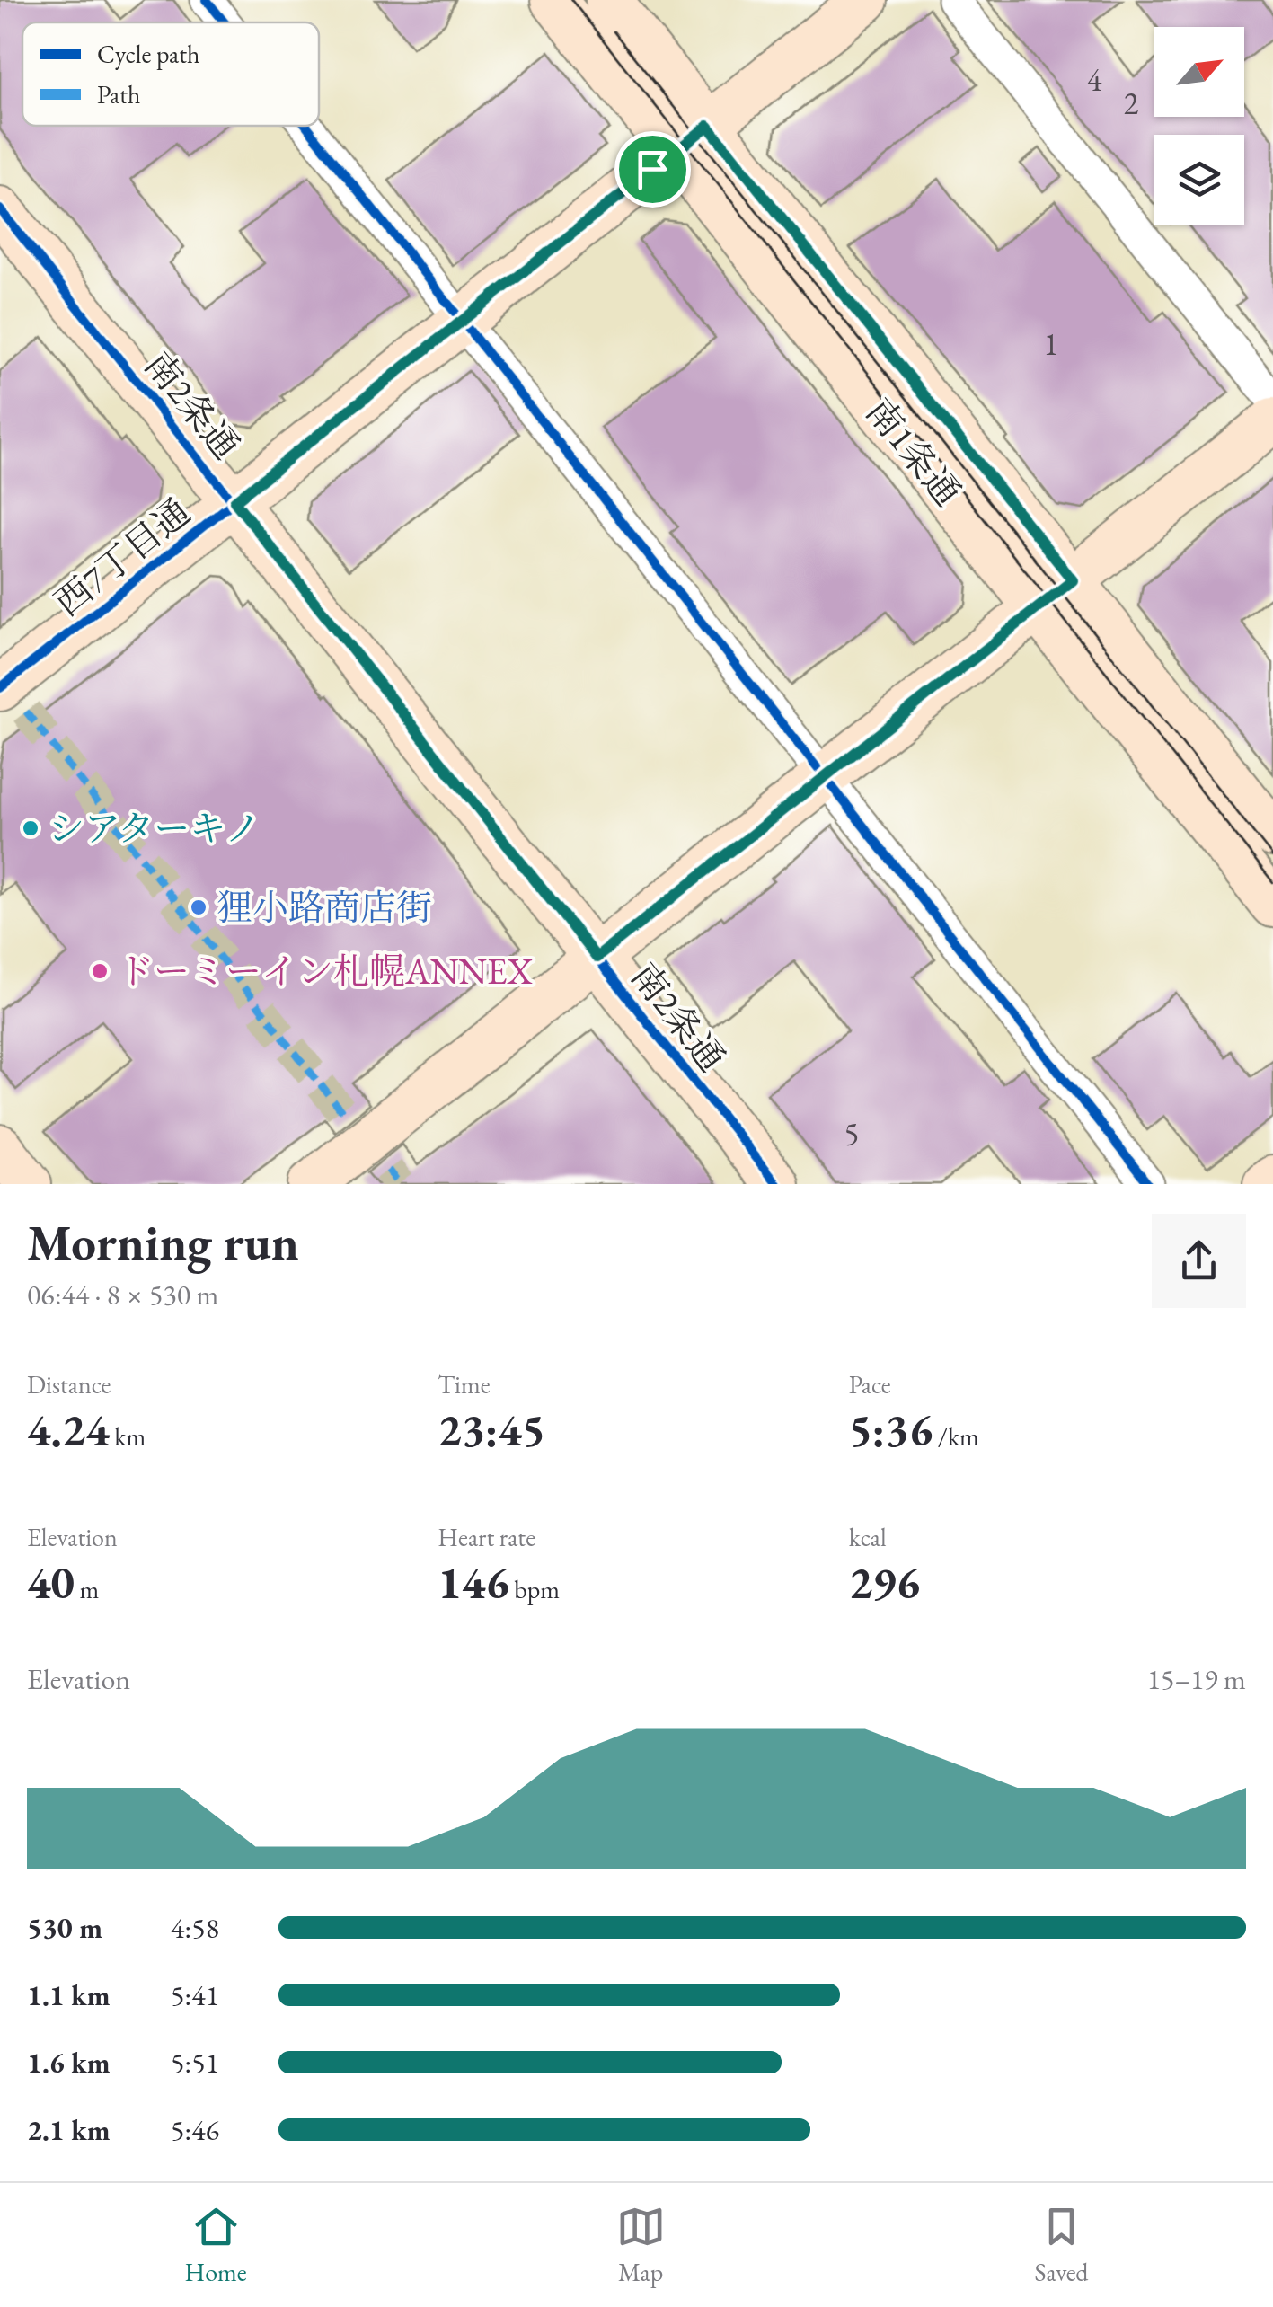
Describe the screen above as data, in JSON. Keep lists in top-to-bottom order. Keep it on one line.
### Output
{"streets":{"street":["南2条通","南1条通","西7丁目通"]},"crossings":[["南2条通","西7丁目通"],["南1条通","西7丁目通"]],"places":["シアターキノ","狸小路商店街","ドーミーイン札幌ANNEX"],"house_numbers":["4","2","1","5"],"legend":["Cycle path","Path"],"north":"top right","page":{"heading":["Morning run","06:44 · 8 × 530 m"],"stats":[["Distance","4.24 km"],["Time","23:45"],["Pace","5:36 /km"],["Elevation","40 m"],["Heart rate","146 bpm"],["kcal","296"]],"chart":["Elevation","15–19 m"],"list":[{"name":"530 m","note":"4:58"},{"name":"1.1 km","note":"5:41"},{"name":"1.6 km","note":"5:51"},{"name":"2.1 km","note":"5:46"}],"tabs":["Home","Map","Saved"]}}
